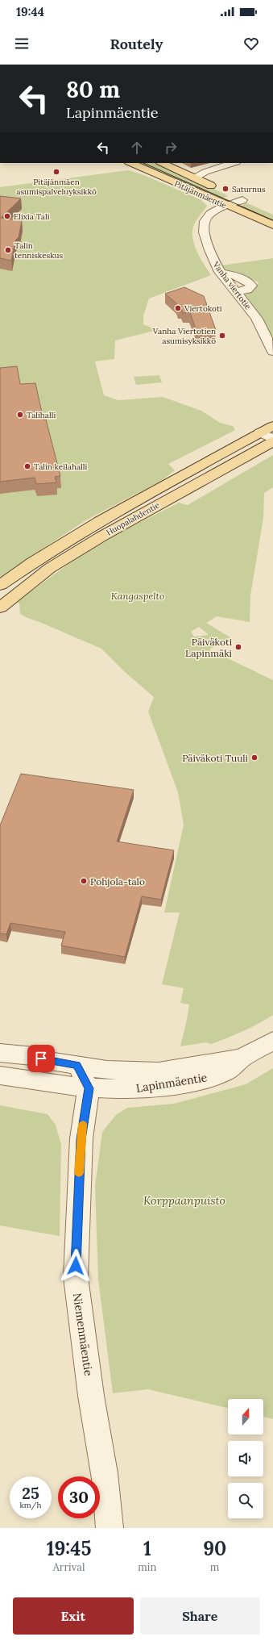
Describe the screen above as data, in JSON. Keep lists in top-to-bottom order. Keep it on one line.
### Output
{"streets":{"main road":["Pitäjänmäentie","Huopalahdentie"],"street":["Vanha viertotie","Lapinmäentie","Niemenmäentie"]},"crossings":[["Pitäjänmäentie","Vanha viertotie"],["Lapinmäentie","Niemenmäentie"]],"parks":["Kangaspelto","Korppaanpuisto"],"places":["Pitäjänmäen asumispalveluyksikkö","Saturnus","Elixia Tali","Talin tenniskeskus","Viertokoti","Vanha Viertotien asumisyksikkö","Talihalli","Talin keilahalli","Päiväkoti Lapinmäki","Päiväkoti Tuuli","Pohjola-talo"],"north":"top","page":{"status":"19:44","header":"Routely","turn":["80 m","Lapinmäentie"],"speed":"25 km/h","limit":"30","eta":["19:45","Arrival","1","min","90","m"],"buttons":["Exit","Share"]}}
